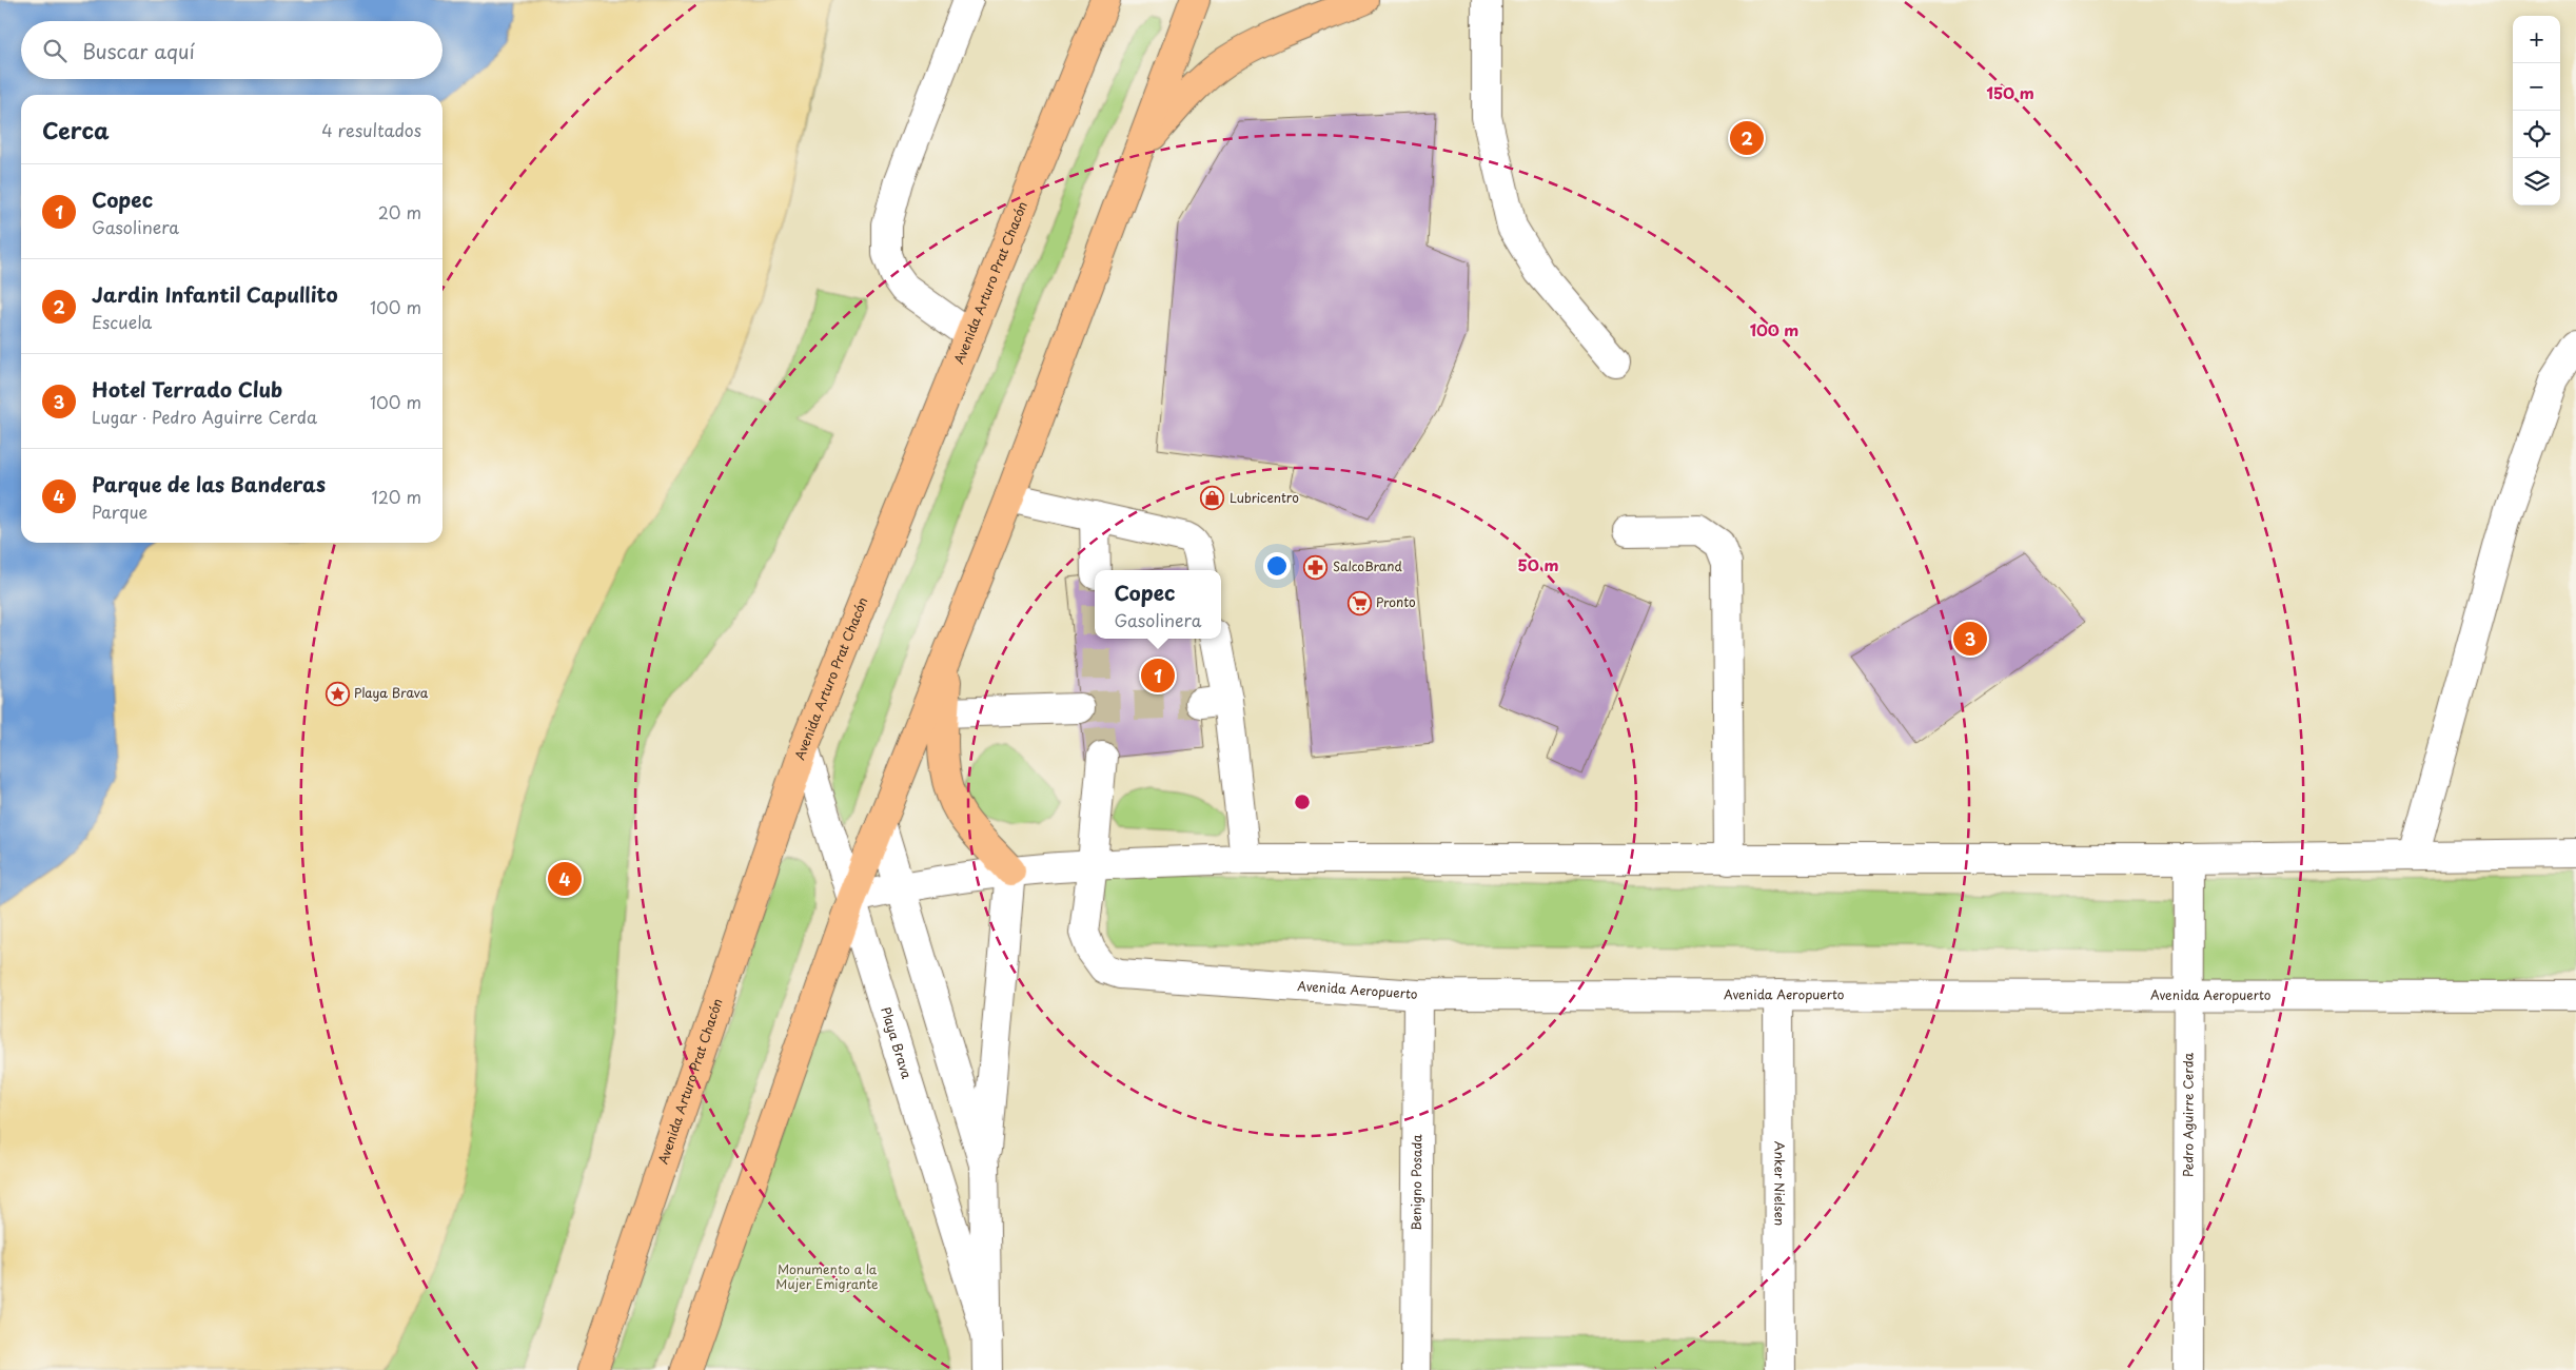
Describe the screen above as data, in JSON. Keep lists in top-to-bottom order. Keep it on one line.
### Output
{"streets":{"main road":["Avenida Arturo Prat Chacón"],"street":["Avenida Aeropuerto","Playa Brava","Pedro Aguirre Cerda","Benigno Posada","Anker Nielsen"]},"crossings":[["Avenida Arturo Prat Chacón","Playa Brava"],["Avenida Aeropuerto","Pedro Aguirre Cerda"],["Avenida Aeropuerto","Benigno Posada"],["Avenida Aeropuerto","Anker Nielsen"]],"parks":["Monumento a la Mujer Emigrante"],"places":{"shop":["Lubricentro"],"pharmacy":["SalcoBrand"],"supermarket":["Pronto"],"place":["Playa Brava"]},"page":{"map_buttons":["+","−"],"search":"Buscar aquí","heading":["Cerca","4 resultados"],"pins":["2","3","1","4"],"list":[{"mark":"1","name":"Copec","note":"Gasolinera","value":"20 m"},{"mark":"2","name":"Jardin Infantil Capullito","note":"Escuela","value":"100 m"},{"mark":"3","name":"Hotel Terrado Club","note":"Lugar · Pedro Aguirre Cerda","value":"100 m"},{"mark":"4","name":"Parque de las Banderas","note":"Parque","value":"120 m"}],"popup":["Copec","Gasolinera"]},"rings":["150 m","100 m","50 m"]}
